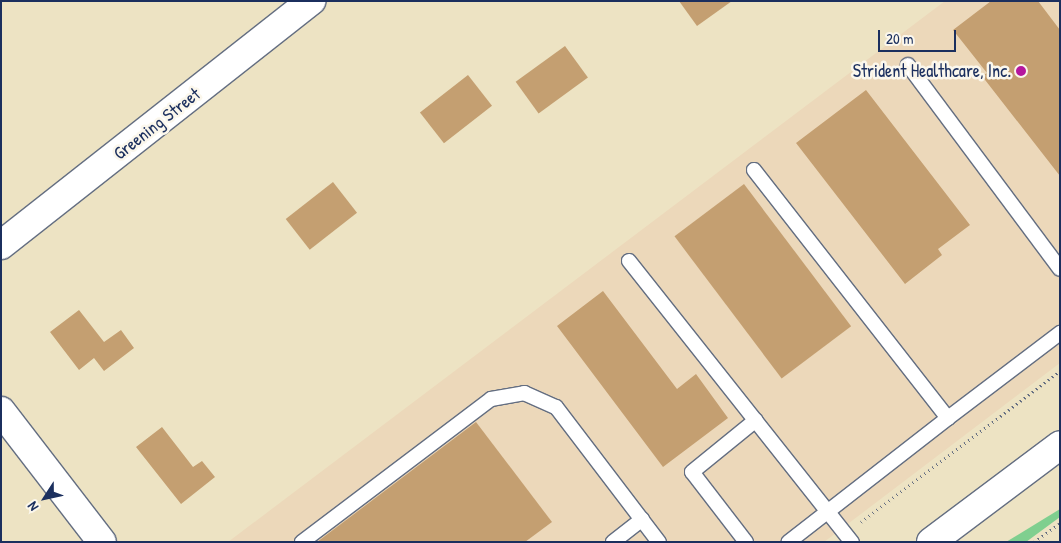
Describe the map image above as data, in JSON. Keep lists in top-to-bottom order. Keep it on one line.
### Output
{"streets":{"street":["Greening Street"]},"places":["Strident Healthcare, Inc."],"scale_bar":"20 m","north":"bottom left"}
